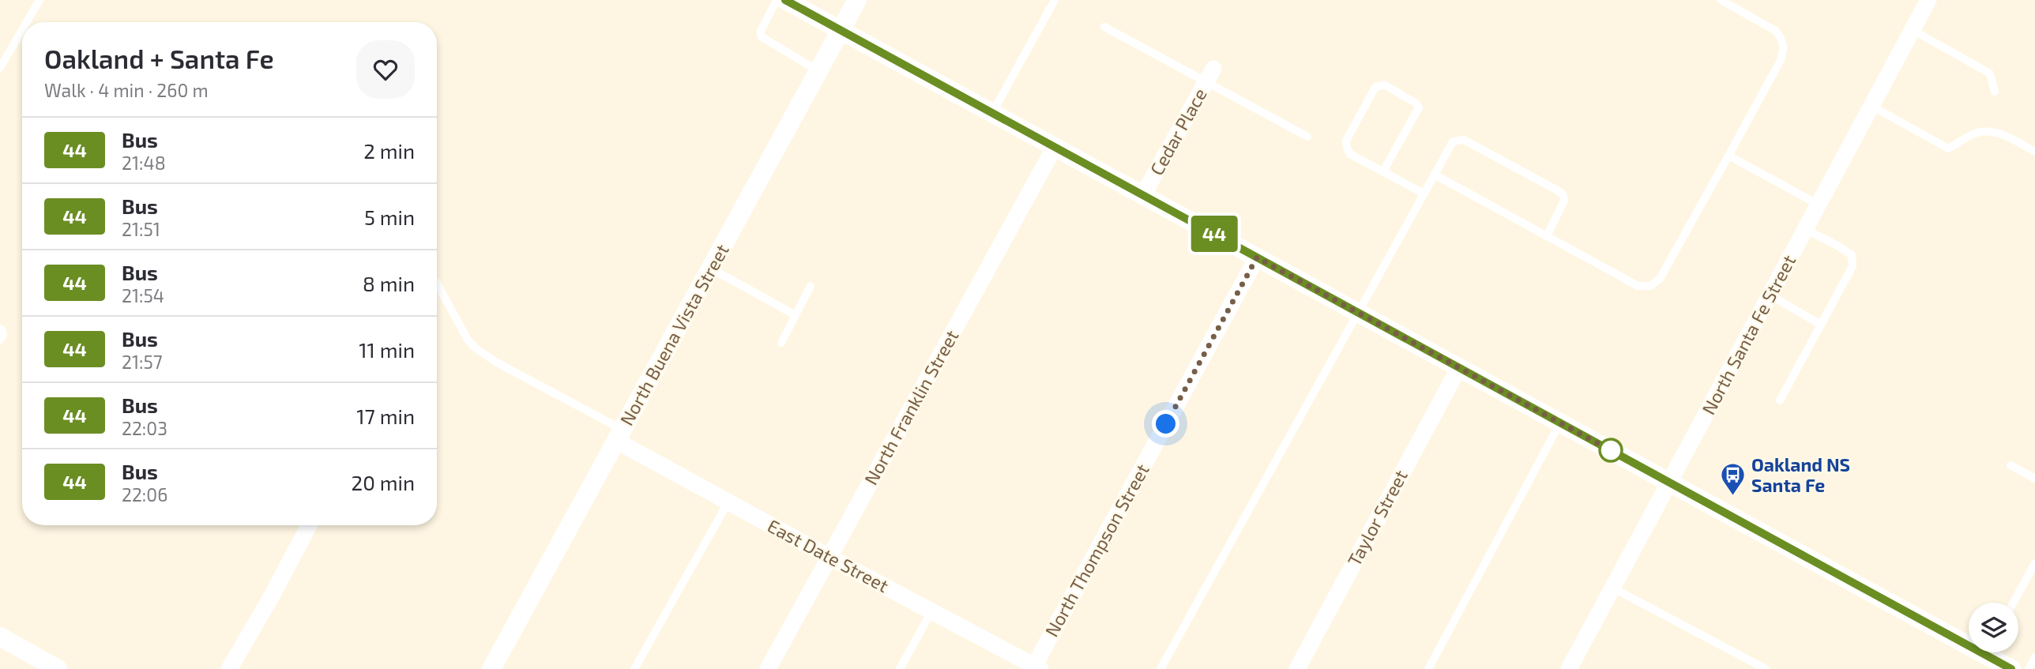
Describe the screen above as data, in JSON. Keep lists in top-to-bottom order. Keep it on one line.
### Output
{"streets":{"street":["Cedar Place","North Buena Vista Street","North Santa Fe Street","North Franklin Street","Taylor Street","North Thompson Street","East Date Street"]},"crossings":[["North Buena Vista Street","East Date Street"],["North Franklin Street","East Date Street"],["North Thompson Street","East Date Street"]],"places":{"bus stop":["Oakland NS Santa Fe"]},"lines":["bus line 44"],"page":{"on_map":"44","heading":["Oakland + Santa Fe","Walk · 4 min · 260 m"],"list":[{"mark":"44","name":"Bus","note":"21:48","value":"2 min"},{"mark":"44","name":"Bus","note":"21:51","value":"5 min"},{"mark":"44","name":"Bus","note":"21:54","value":"8 min"},{"mark":"44","name":"Bus","note":"21:57","value":"11 min"},{"mark":"44","name":"Bus","note":"22:03","value":"17 min"},{"mark":"44","name":"Bus","note":"22:06","value":"20 min"}]}}
